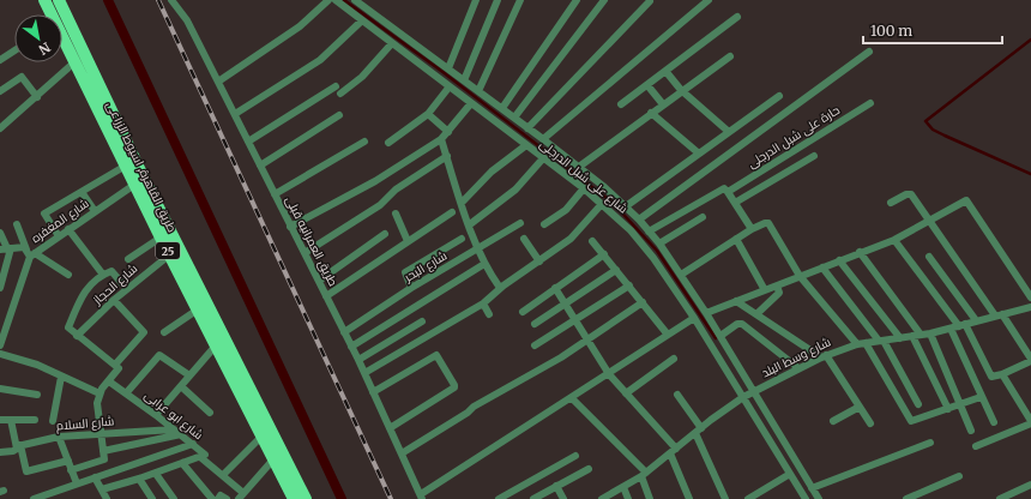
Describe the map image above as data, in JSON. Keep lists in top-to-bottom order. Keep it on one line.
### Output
{"streets":{"highway":["طريق القاهرة, اسيوط الزراعى","25"],"street":["حارة على شبل الدرجلى","شارع على شبل الدرجلى","شارع المغفره","طريق العمرانيه قبلى","شارع البحر","شارع الحجاز","شارع وسط البلد","شارع ابو عرابى","شارع السلام"]},"crossings":[["حارة على شبل الدرجلى","شارع على شبل الدرجلى"],["طريق القاهرة, اسيوط الزراعى","شارع المغفره"],["طريق القاهرة, اسيوط الزراعى","شارع الحجاز"],["شارع على شبل الدرجلى","شارع وسط البلد"],["طريق العمرانيه قبلى","شارع البحر"],["شارع ابو عرابى","شارع السلام"]],"scale_bar":"100 m","north":"bottom right"}
